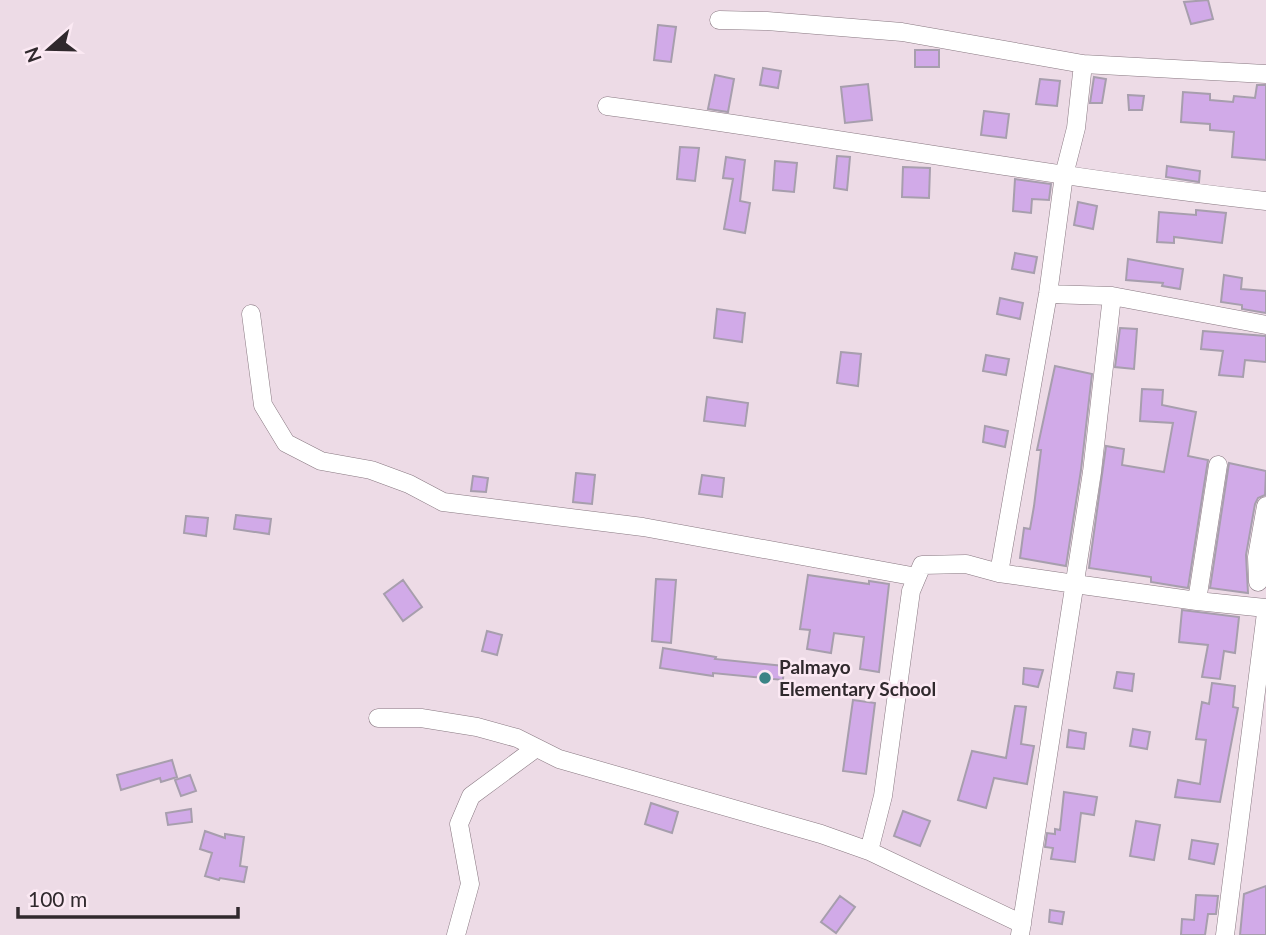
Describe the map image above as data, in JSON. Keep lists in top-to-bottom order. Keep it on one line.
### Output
{"places":["Palmayo Elementary School"],"scale_bar":"100 m","north":"left"}
